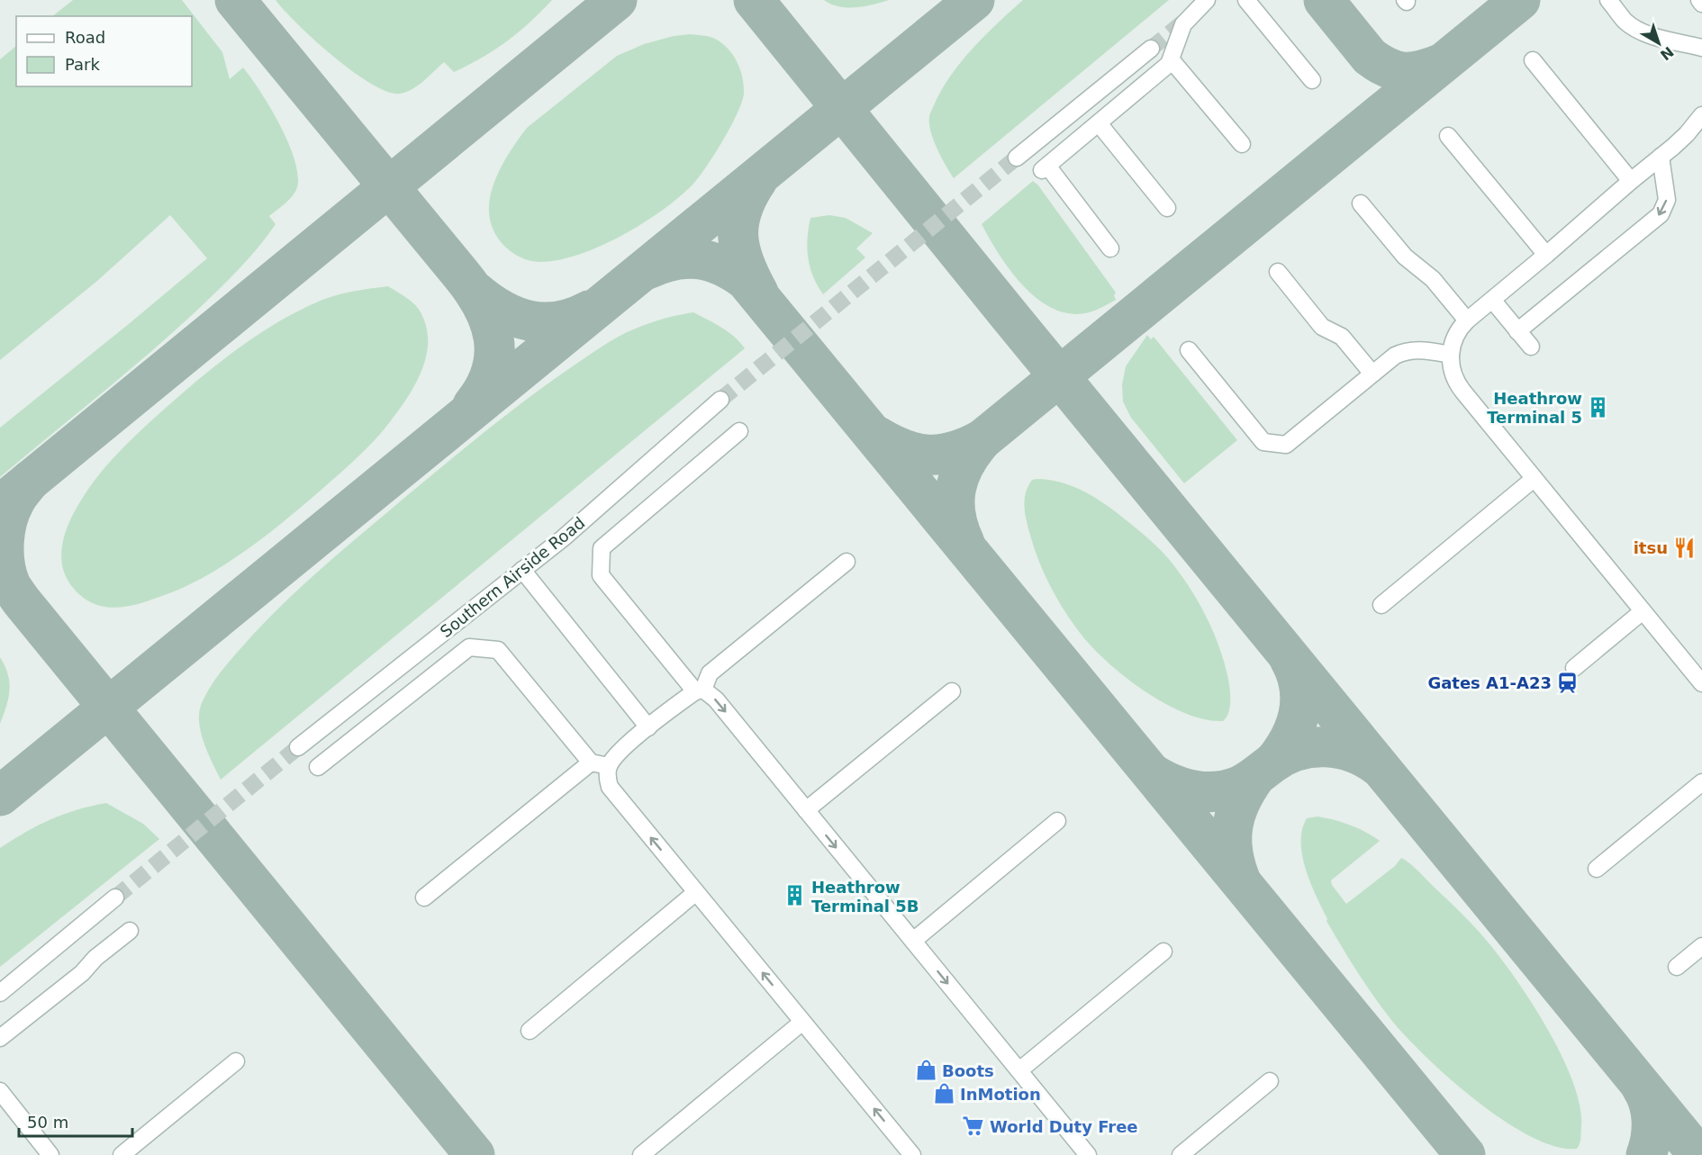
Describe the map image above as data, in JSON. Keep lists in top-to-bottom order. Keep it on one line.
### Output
{"streets":{"street":["Southern Airside Road"]},"places":{"building":["Heathrow Terminal 5","Heathrow Terminal 5B"],"restaurant":["itsu"],"station":["Gates A1-A23"],"shop":["Boots","InMotion"],"supermarket":["World Duty Free"]},"legend":["Road","Park"],"scale_bar":"50 m","north":"bottom right"}
